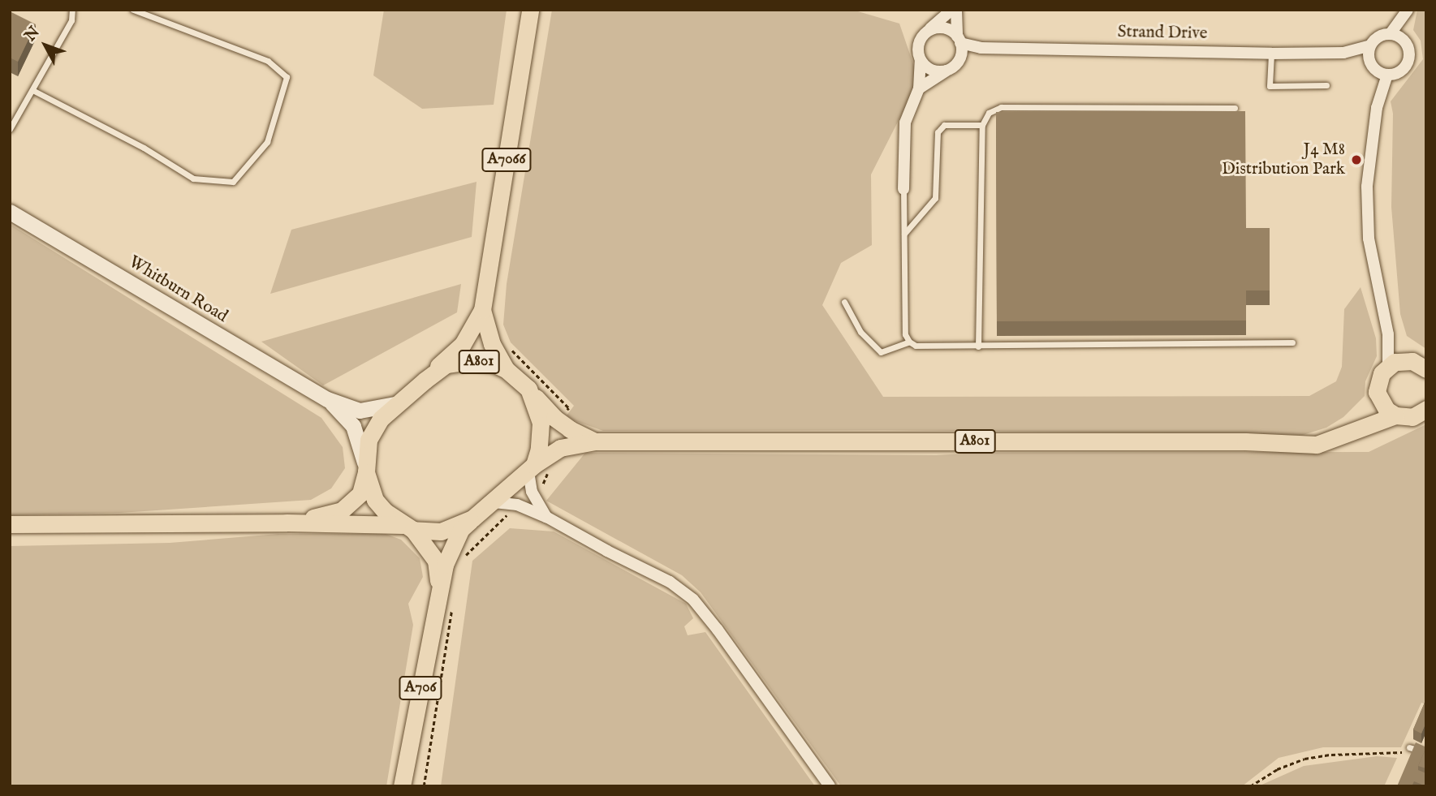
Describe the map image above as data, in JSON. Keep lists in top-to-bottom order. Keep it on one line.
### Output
{"streets":{"main road":["A7066","Whitburn Road","A801","A706"],"street":["Strand Drive"]},"crossings":[["A7066","Whitburn Road"],["A7066","A801"],["A7066","A706"],["Whitburn Road","A801"],["Whitburn Road","A706"],["A801","A706"]],"places":["J4 M8 Distribution Park"],"north":"top left"}
